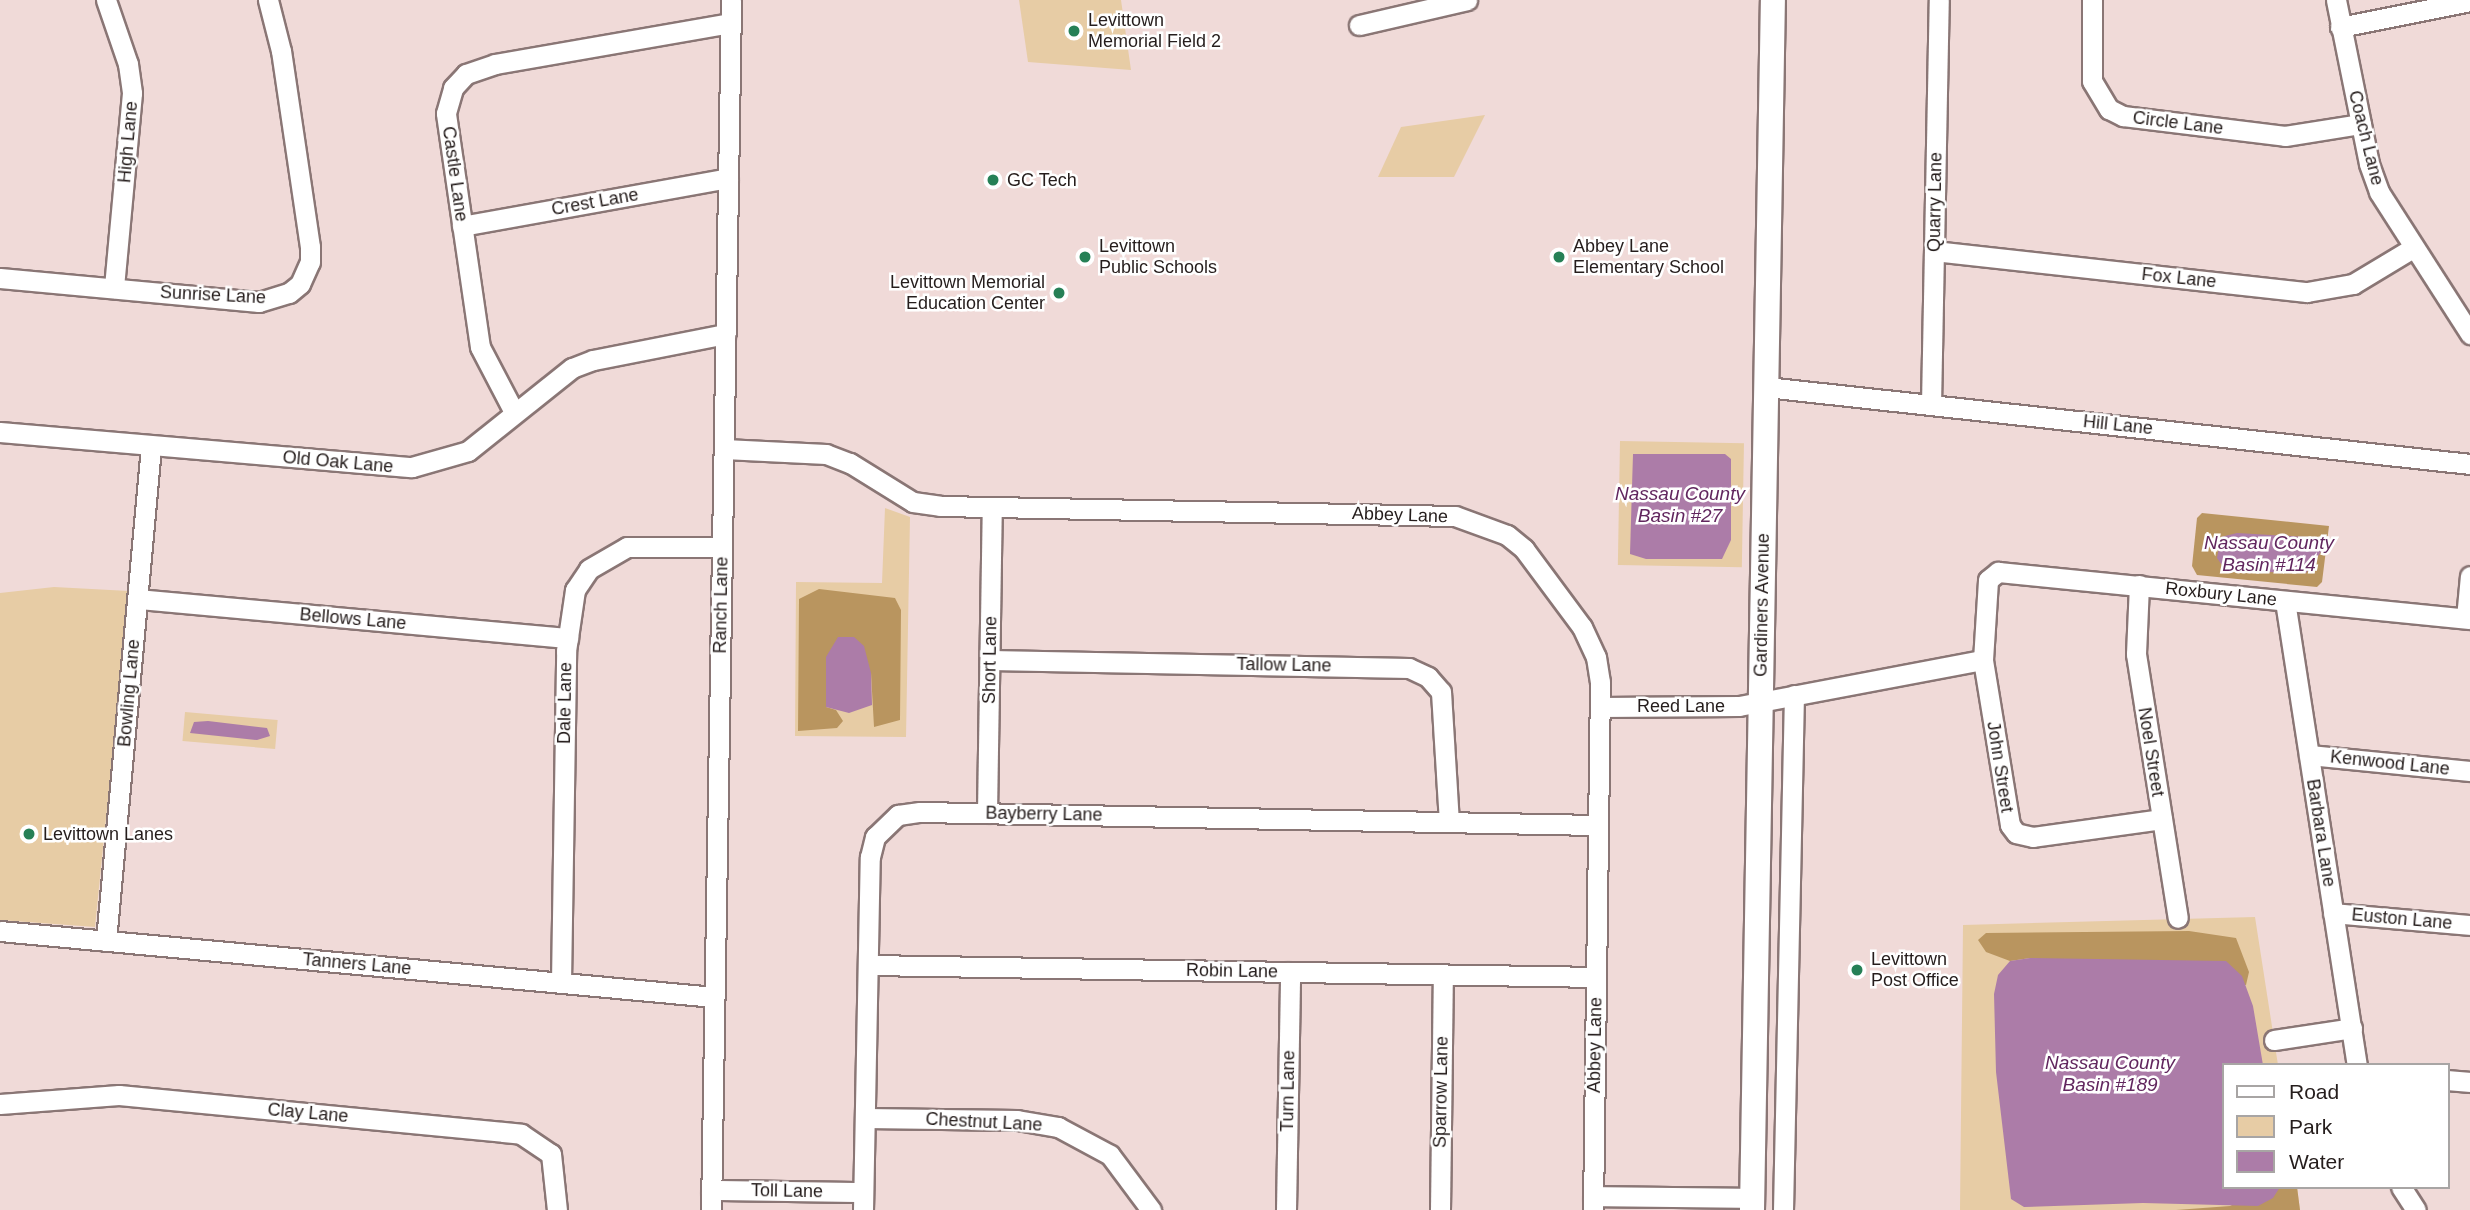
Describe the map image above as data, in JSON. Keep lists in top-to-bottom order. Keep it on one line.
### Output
{"streets":{"main road":["Gardiners Avenue"],"street":["Circle Lane","Coach Lane","High Lane","Castle Lane","Crest Lane","Quarry Lane","Fox Lane","Sunrise Lane","Hill Lane","Old Oak Lane","Abbey Lane","Roxbury Lane","Ranch Lane","Bellows Lane","Short Lane","Tallow Lane","Bowling Lane","Dale Lane","Reed Lane","Noel Street","Kenwood Lane","John Street","Bayberry Lane","Barbara Lane","Euston Lane","Tanners Lane","Robin Lane","Turn Lane","Sparrow Lane","Clay Lane","Chestnut Lane","Toll Lane"]},"crossings":[["Circle Lane","Coach Lane"],["Coach Lane","Fox Lane"],["High Lane","Sunrise Lane"],["Castle Lane","Crest Lane"],["Castle Lane","Old Oak Lane"],["Castle Lane","Ranch Lane"],["Crest Lane","Ranch Lane"],["Quarry Lane","Fox Lane"],["Quarry Lane","Hill Lane"],["Hill Lane","Gardiners Avenue"],["Old Oak Lane","Ranch Lane"],["Old Oak Lane","Bowling Lane"],["Abbey Lane","Ranch Lane"],["Abbey Lane","Short Lane"],["Abbey Lane","Reed Lane"],["Abbey Lane","Bayberry Lane"],["Abbey Lane","Robin Lane"],["Roxbury Lane","Noel Street"],["Roxbury Lane","John Street"],["Roxbury Lane","Barbara Lane"],["Ranch Lane","Dale Lane"],["Ranch Lane","Tanners Lane"],["Ranch Lane","Toll Lane"],["Gardiners Avenue","Reed Lane"],["Bellows Lane","Bowling Lane"],["Bellows Lane","Dale Lane"],["Short Lane","Tallow Lane"],["Short Lane","Bayberry Lane"],["Tallow Lane","Bayberry Lane"],["Bowling Lane","Tanners Lane"],["Dale Lane","Tanners Lane"],["Noel Street","John Street"],["Kenwood Lane","Barbara Lane"],["Bayberry Lane","Robin Lane"],["Bayberry Lane","Chestnut Lane"],["Bayberry Lane","Toll Lane"],["Barbara Lane","Euston Lane"],["Robin Lane","Turn Lane"],["Robin Lane","Sparrow Lane"]],"water":["Nassau County Basin #27","Nassau County Basin #114","Nassau County Basin #189"],"places":["Levittown Memorial Field 2","GC Tech","Levittown Public Schools","Abbey Lane Elementary School","Levittown Memorial Education Center","Levittown Lanes","Levittown Post Office"],"legend":["Road","Park","Water"]}
